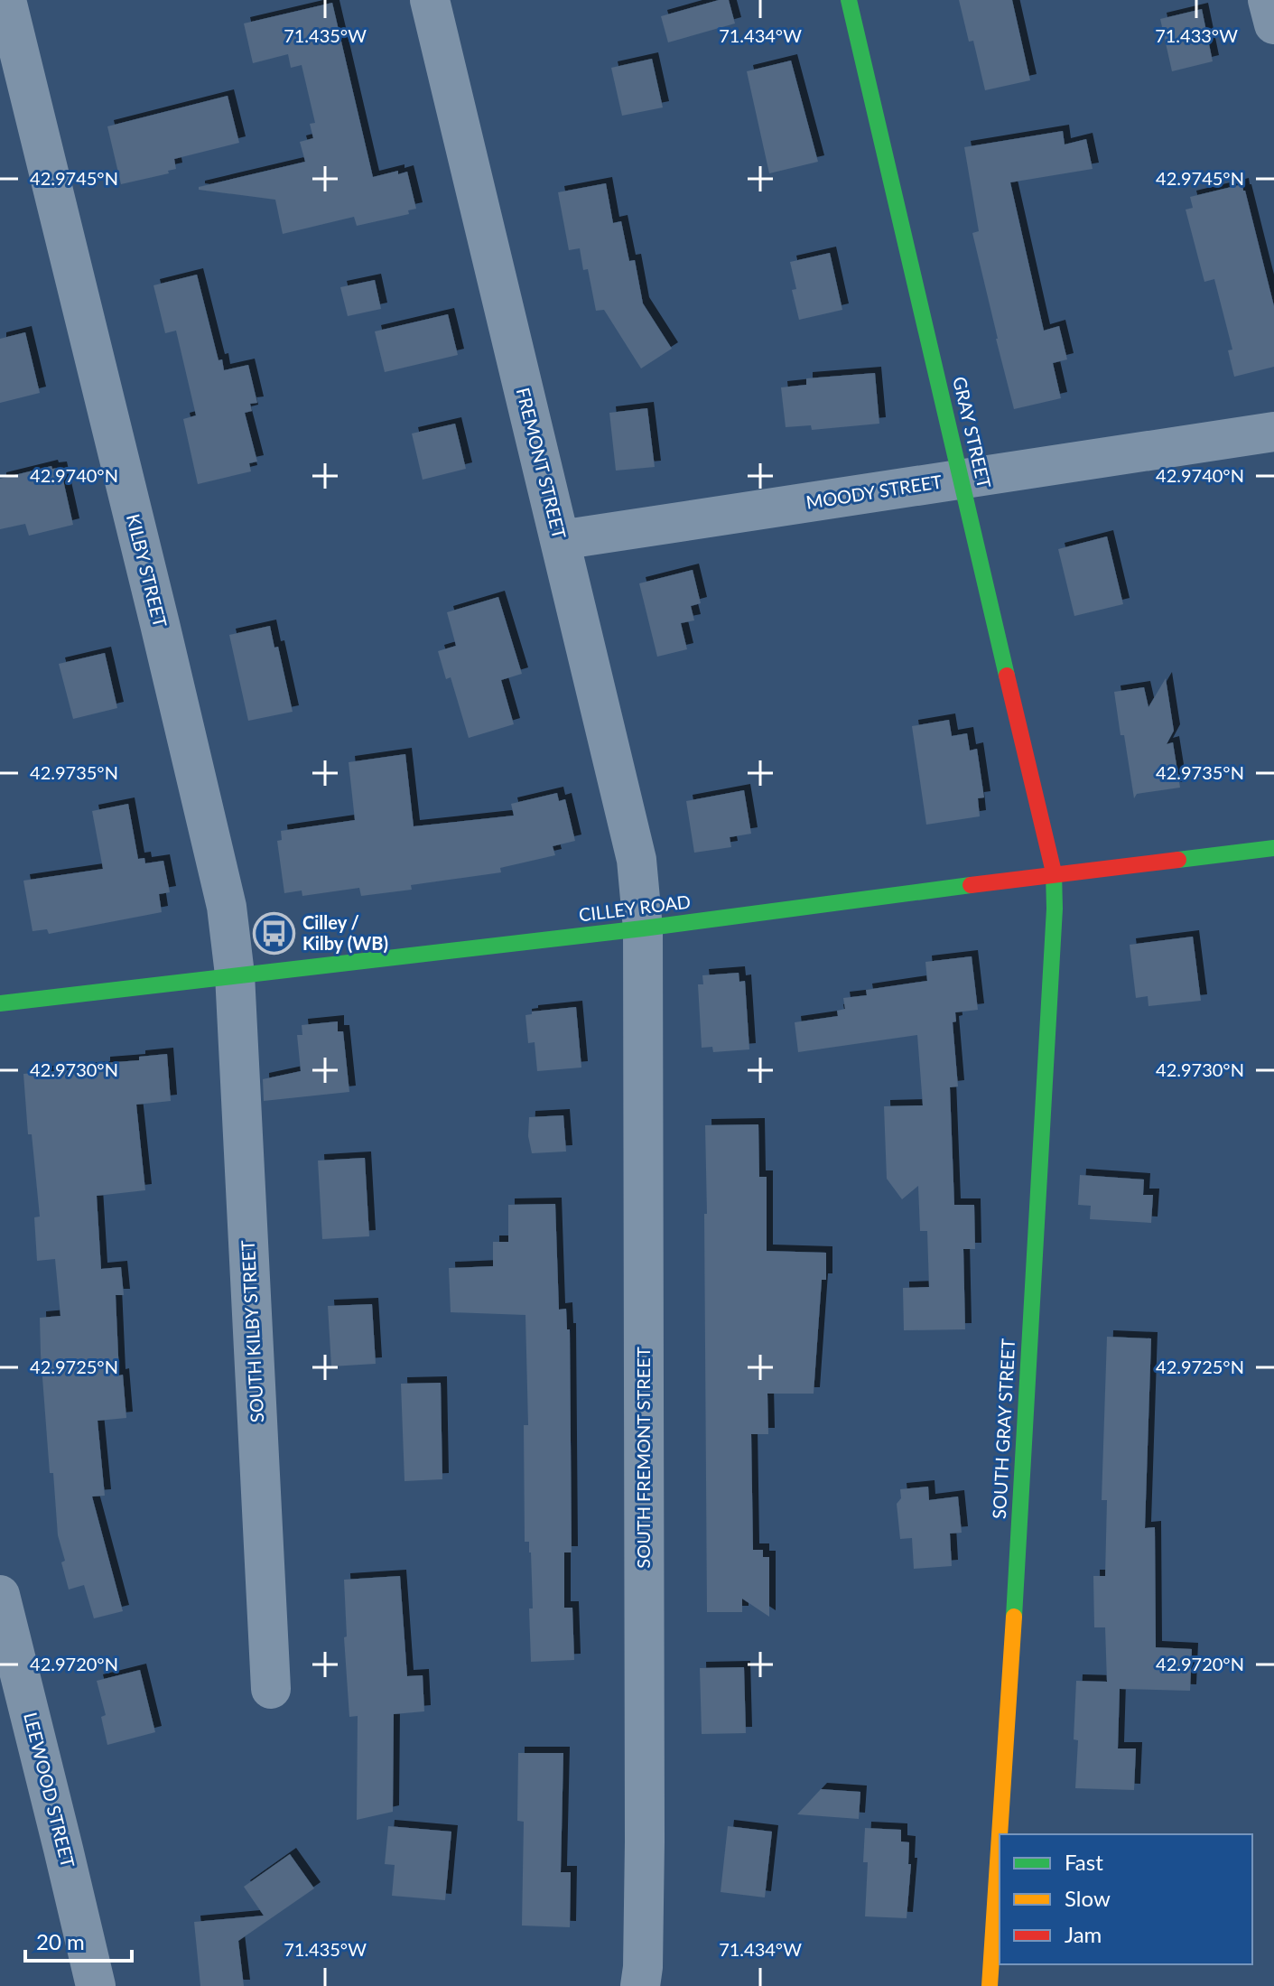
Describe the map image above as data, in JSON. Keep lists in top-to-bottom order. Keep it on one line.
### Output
{"streets":{"street":["GRAY STREET","FREMONT STREET","MOODY STREET","KILBY STREET","CILLEY ROAD","SOUTH KILBY STREET","SOUTH GRAY STREET","SOUTH FREMONT STREET","LEEWOOD STREET"]},"crossings":[["GRAY STREET","MOODY STREET"],["GRAY STREET","CILLEY ROAD"],["GRAY STREET","SOUTH GRAY STREET"],["FREMONT STREET","MOODY STREET"],["FREMONT STREET","CILLEY ROAD"],["FREMONT STREET","SOUTH FREMONT STREET"],["KILBY STREET","CILLEY ROAD"],["KILBY STREET","SOUTH KILBY STREET"],["CILLEY ROAD","SOUTH KILBY STREET"],["CILLEY ROAD","SOUTH GRAY STREET"],["CILLEY ROAD","SOUTH FREMONT STREET"]],"places":{"bus stop":["Cilley / Kilby (WB)"]},"legend":["Fast","Slow","Jam"],"scale_bar":"20 m","coordinates":["71.435°W","71.434°W","71.433°W","42.9745°N","42.9740°N","42.9735°N","42.9730°N","42.9725°N","42.9720°N"]}
